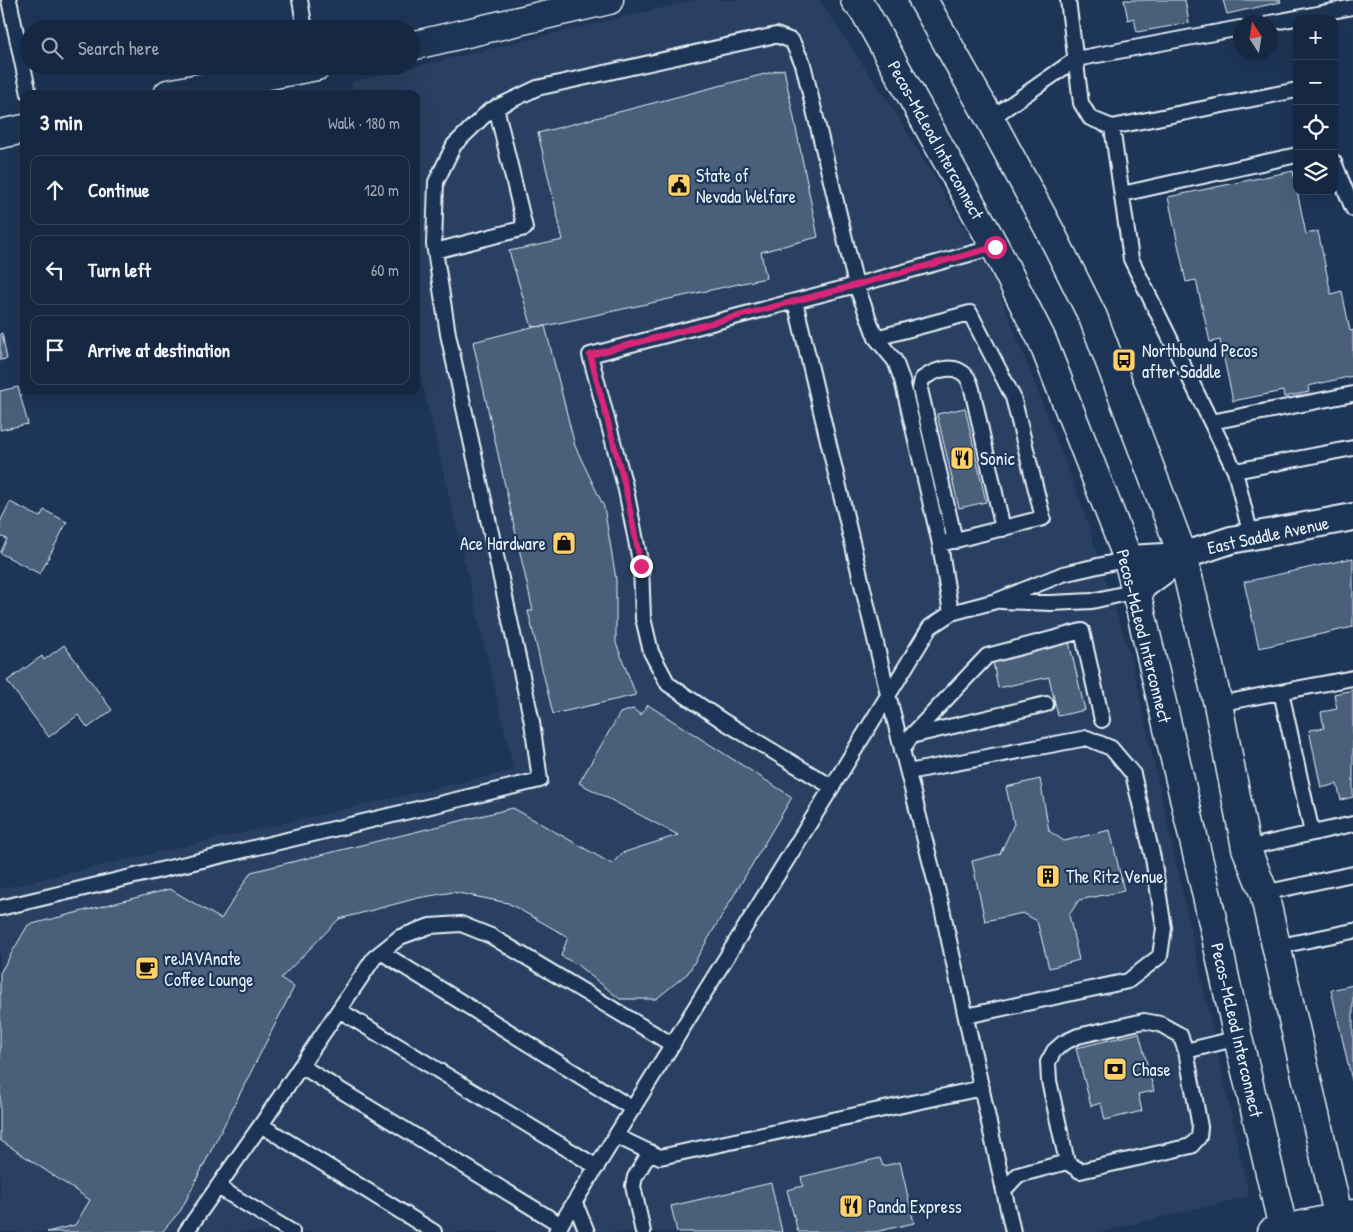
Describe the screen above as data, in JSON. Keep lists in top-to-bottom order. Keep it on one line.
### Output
{"streets":{"main road":["Pecos–McLeod Interconnect"],"street":["East Saddle Avenue"]},"crossings":[["Pecos–McLeod Interconnect","East Saddle Avenue"]],"places":{"public building":["State of Nevada Welfare"],"bus stop":["Northbound Pecos after Saddle"],"restaurant":["Sonic","Panda Express"],"shop":["Ace Hardware"],"building":["The Ritz Venue"],"cafe":["reJAVAnate Coffee Lounge"],"bank":["Chase"]},"north":"top","page":{"map_buttons":["+","−"],"search":"Search here","heading":["3 min","Walk · 180 m"],"list":[["Continue","120 m"],["Turn left","60 m"],"Arrive at destination"]}}
